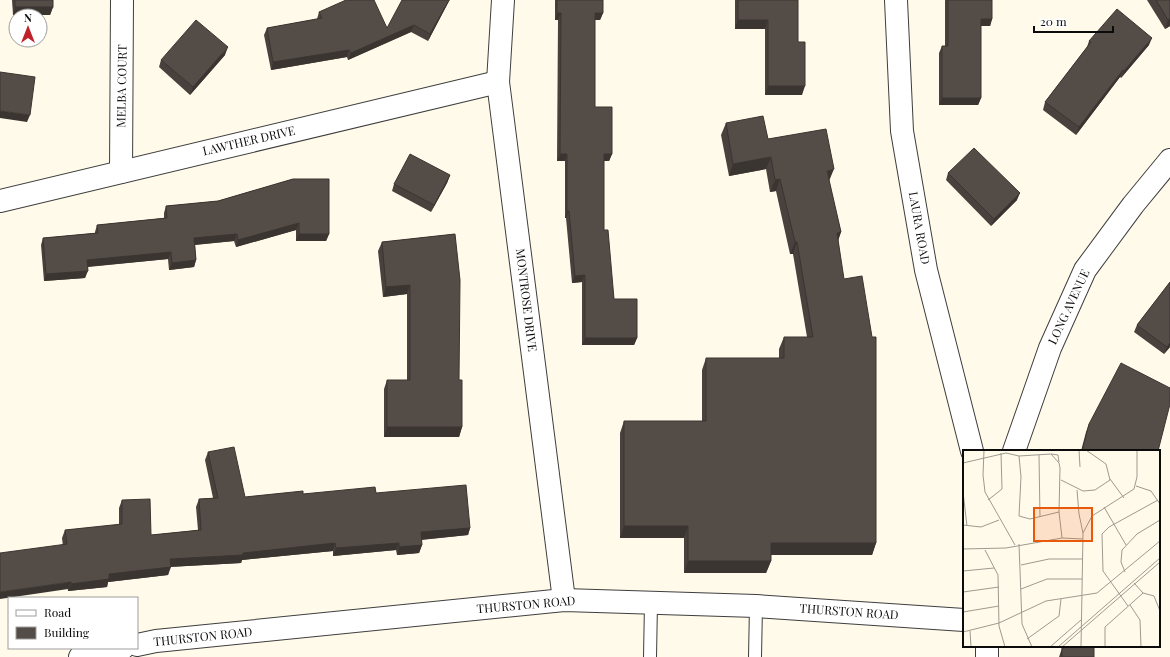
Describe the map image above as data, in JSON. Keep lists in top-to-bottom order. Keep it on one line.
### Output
{"streets":{"street":["MELBA COURT","LAWTHER DRIVE","LAURA ROAD","MONTROSE DRIVE","LONG AVENUE","THURSTON ROAD"]},"crossings":[["MELBA COURT","LAWTHER DRIVE"],["LAWTHER DRIVE","MONTROSE DRIVE"],["MONTROSE DRIVE","THURSTON ROAD"]],"legend":["Road","Building"],"scale_bar":"20 m","north":"top"}
